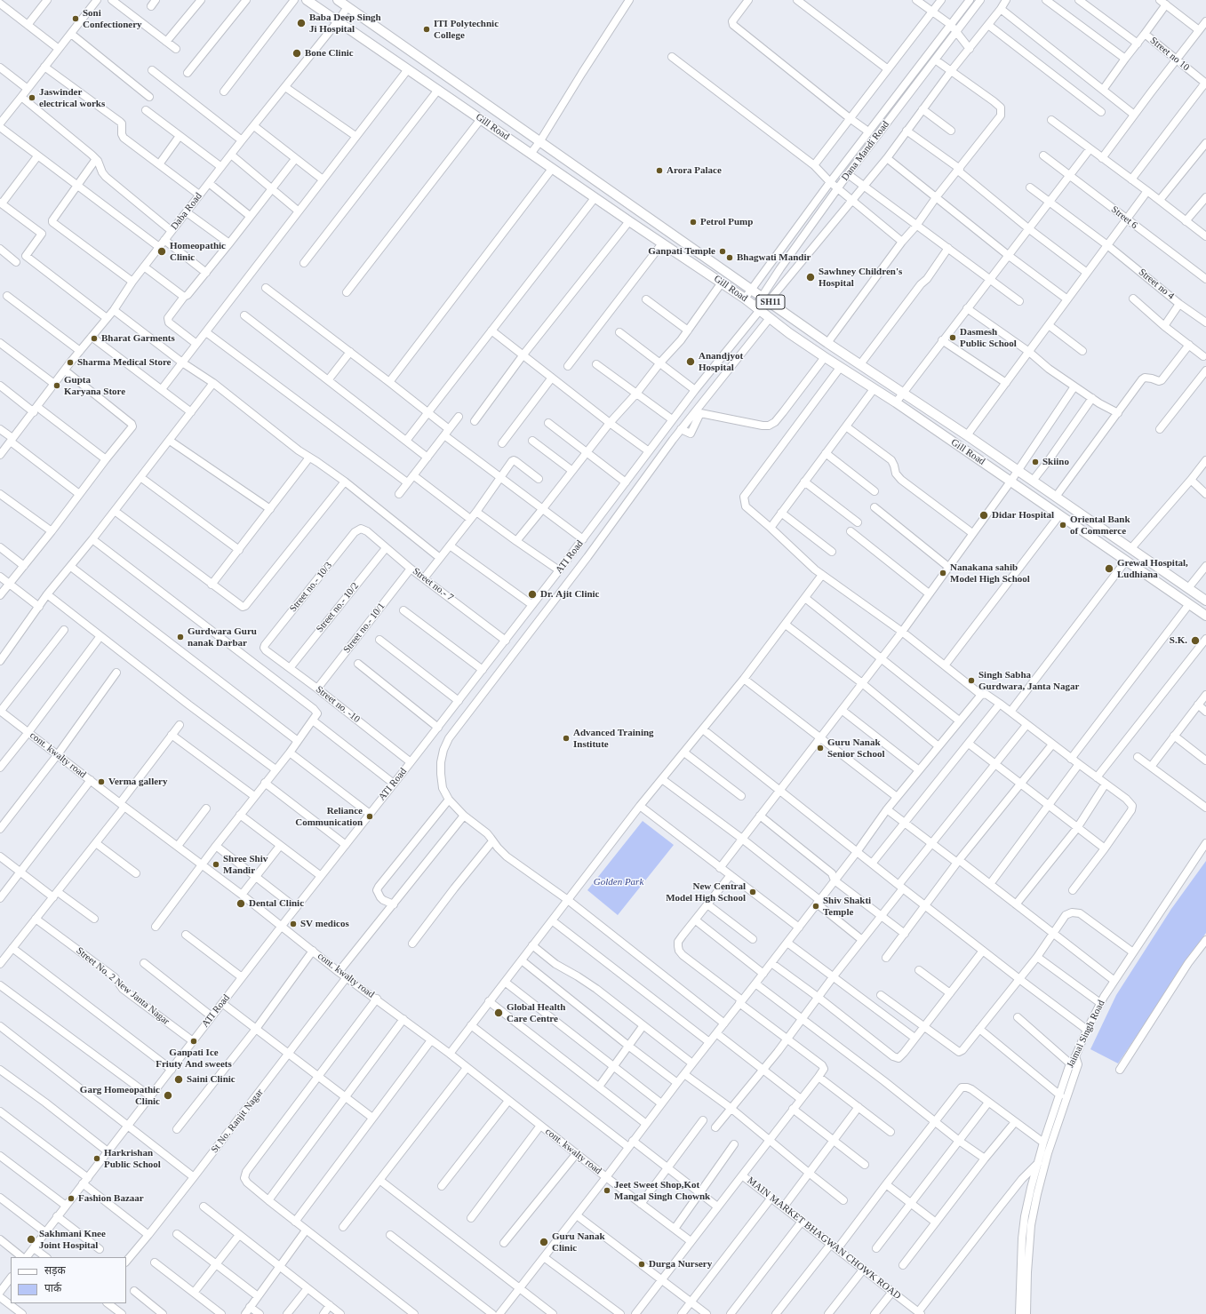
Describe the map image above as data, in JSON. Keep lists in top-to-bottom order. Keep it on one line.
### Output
{"streets":{"main road":["Gill Road","SH11"],"street":["Street no 10","Dana Mandi Road","Daba Road","Street 6","Street no 4","ATI Road","Street no.- 7","Street no.- 10/3","Street no.- 10/2","Street no.- 10/1","Street no. -10","cont. kwalty road","Street No. 2 New Janta Nagar","Jaimal Singh Road","St No. Ranjit Nagar","MAIN MARKET BHAGWAN CHOWK ROAD"]},"crossings":[["Gill Road","Dana Mandi Road"],["Gill Road","Daba Road"],["Gill Road","ATI Road"],["Dana Mandi Road","ATI Road"],["ATI Road","Street no.- 7"],["ATI Road","Street no. -10"],["ATI Road","cont. kwalty road"],["ATI Road","Street No. 2 New Janta Nagar"],["Street no.- 7","Street no.- 10/3"],["Street no.- 7","Street no.- 10/2"],["Street no.- 7","Street no.- 10/1"],["Street no.- 10/3","Street no. -10"],["Street no.- 10/2","Street no. -10"],["Street no.- 10/1","Street no. -10"],["cont. kwalty road","St No. Ranjit Nagar"],["cont. kwalty road","MAIN MARKET BHAGWAN CHOWK ROAD"]],"parks":["Golden Park"],"places":["Soni Confectionery","Baba Deep Singh Ji Hospital","ITI Polytechnic College","Bone Clinic","Jaswinder electrical works","Arora Palace","Petrol Pump","Homeopathic Clinic","Ganpati Temple","Bhagwati Mandir","Sawhney Children's Hospital","Dasmesh Public School","Bharat Garments","Anandjyot Hospital","Sharma Medical Store","Gupta Karyana Store","Skiino","Didar Hospital","Oriental Bank of Commerce","Grewal Hospital, Ludhiana","Nanakana sahib Model High School","Dr. Ajit Clinic","Gurdwara Guru nanak Darbar","S.K.","Singh Sabha Gurdwara, Janta Nagar","Advanced Training Institute","Guru Nanak Senior School","Verma gallery","Reliance Communication","Shree Shiv Mandir","New Central Model High School","Dental Clinic","Shiv Shakti Temple","SV medicos","Global Health Care Centre","Ganpati Ice Friuty And sweets","Saini Clinic","Garg Homeopathic Clinic","Harkrishan Public School","Jeet Sweet Shop,Kot Mangal Singh Chownk","Fashion Bazaar","Sakhmani Knee Joint Hospital","Guru Nanak Clinic","Durga Nursery"],"legend":["सड़क","पार्क"]}
